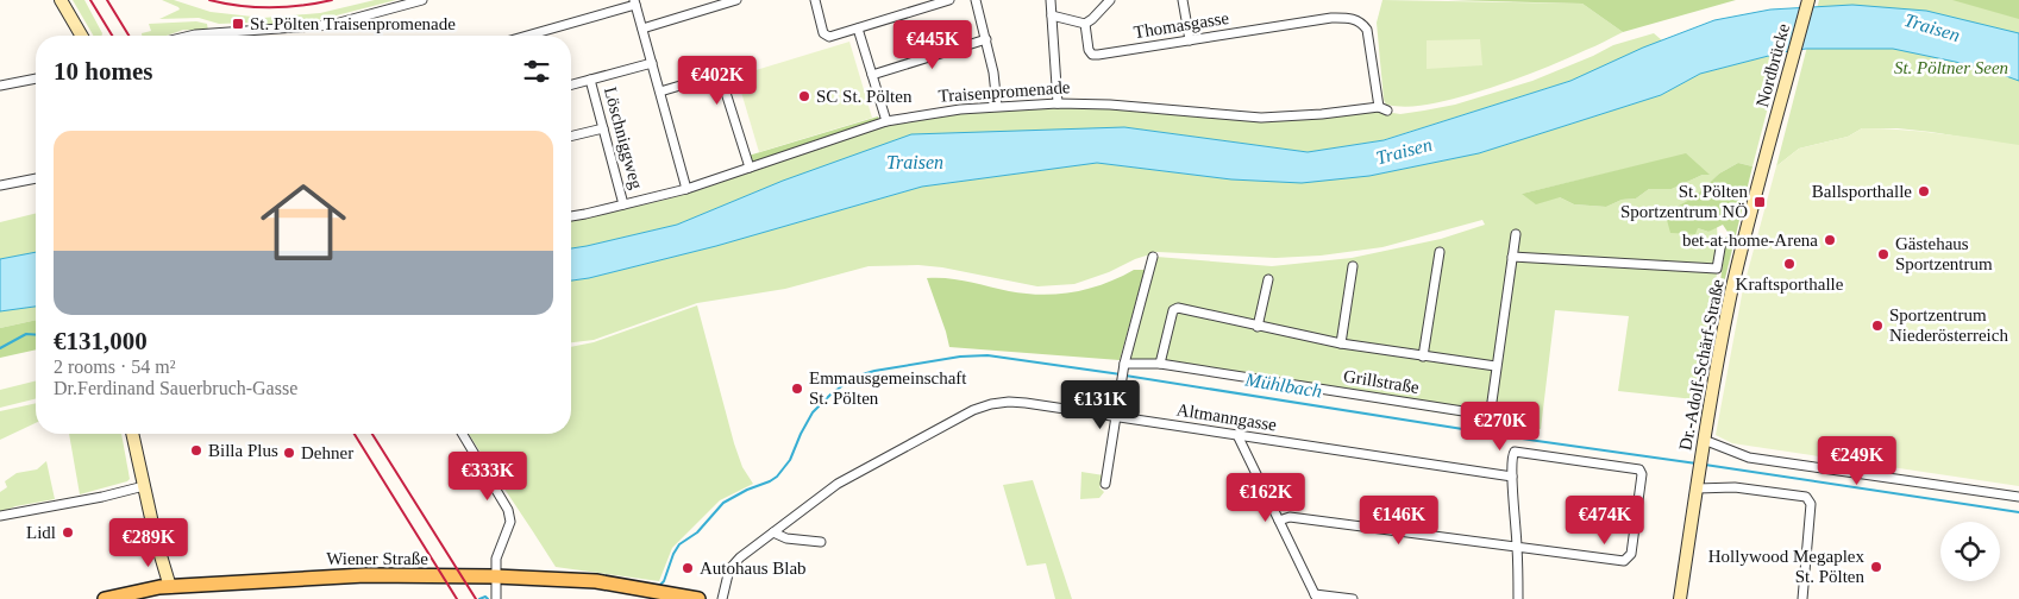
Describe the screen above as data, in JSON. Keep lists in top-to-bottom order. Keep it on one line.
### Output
{"streets":{"main road":["Wiener Straße"],"street":["Thomasgasse","Nordbrücke","Traisenpromenade","Löschniggweg","Dr.-Adolf-Schärf-Straße","Grillstraße","Altmanngasse"]},"crossings":[["Thomasgasse","Traisenpromenade"],["Nordbrücke","Dr.-Adolf-Schärf-Straße"],["Traisenpromenade","Löschniggweg"]],"water":["Traisen","Mühlbach"],"parks":["St. Pöltner Seen"],"places":{"transit":["St. Pölten Traisenpromenade","St. Pölten Sportzentrum NÖ"],"other":["SC St. Pölten","Ballsporthalle","bet-at-home-Arena","Gästehaus Sportzentrum","Kraftsporthalle","Sportzentrum Niederösterreich","Emmausgemeinschaft St. Pölten","Billa Plus","Dehner","Lidl","Hollywood Megaplex St. Pölten","Autohaus Blab"]},"page":{"price":["€445K","€402K","€131K","€270K","€249K","€333K","€162K","€146K","€474K","€289K"],"heading":"10 homes","list":[{"name":"€131,000","note":"2 rooms · 54 m² · Dr.Ferdinand Sauerbruch-Gasse"}]}}
